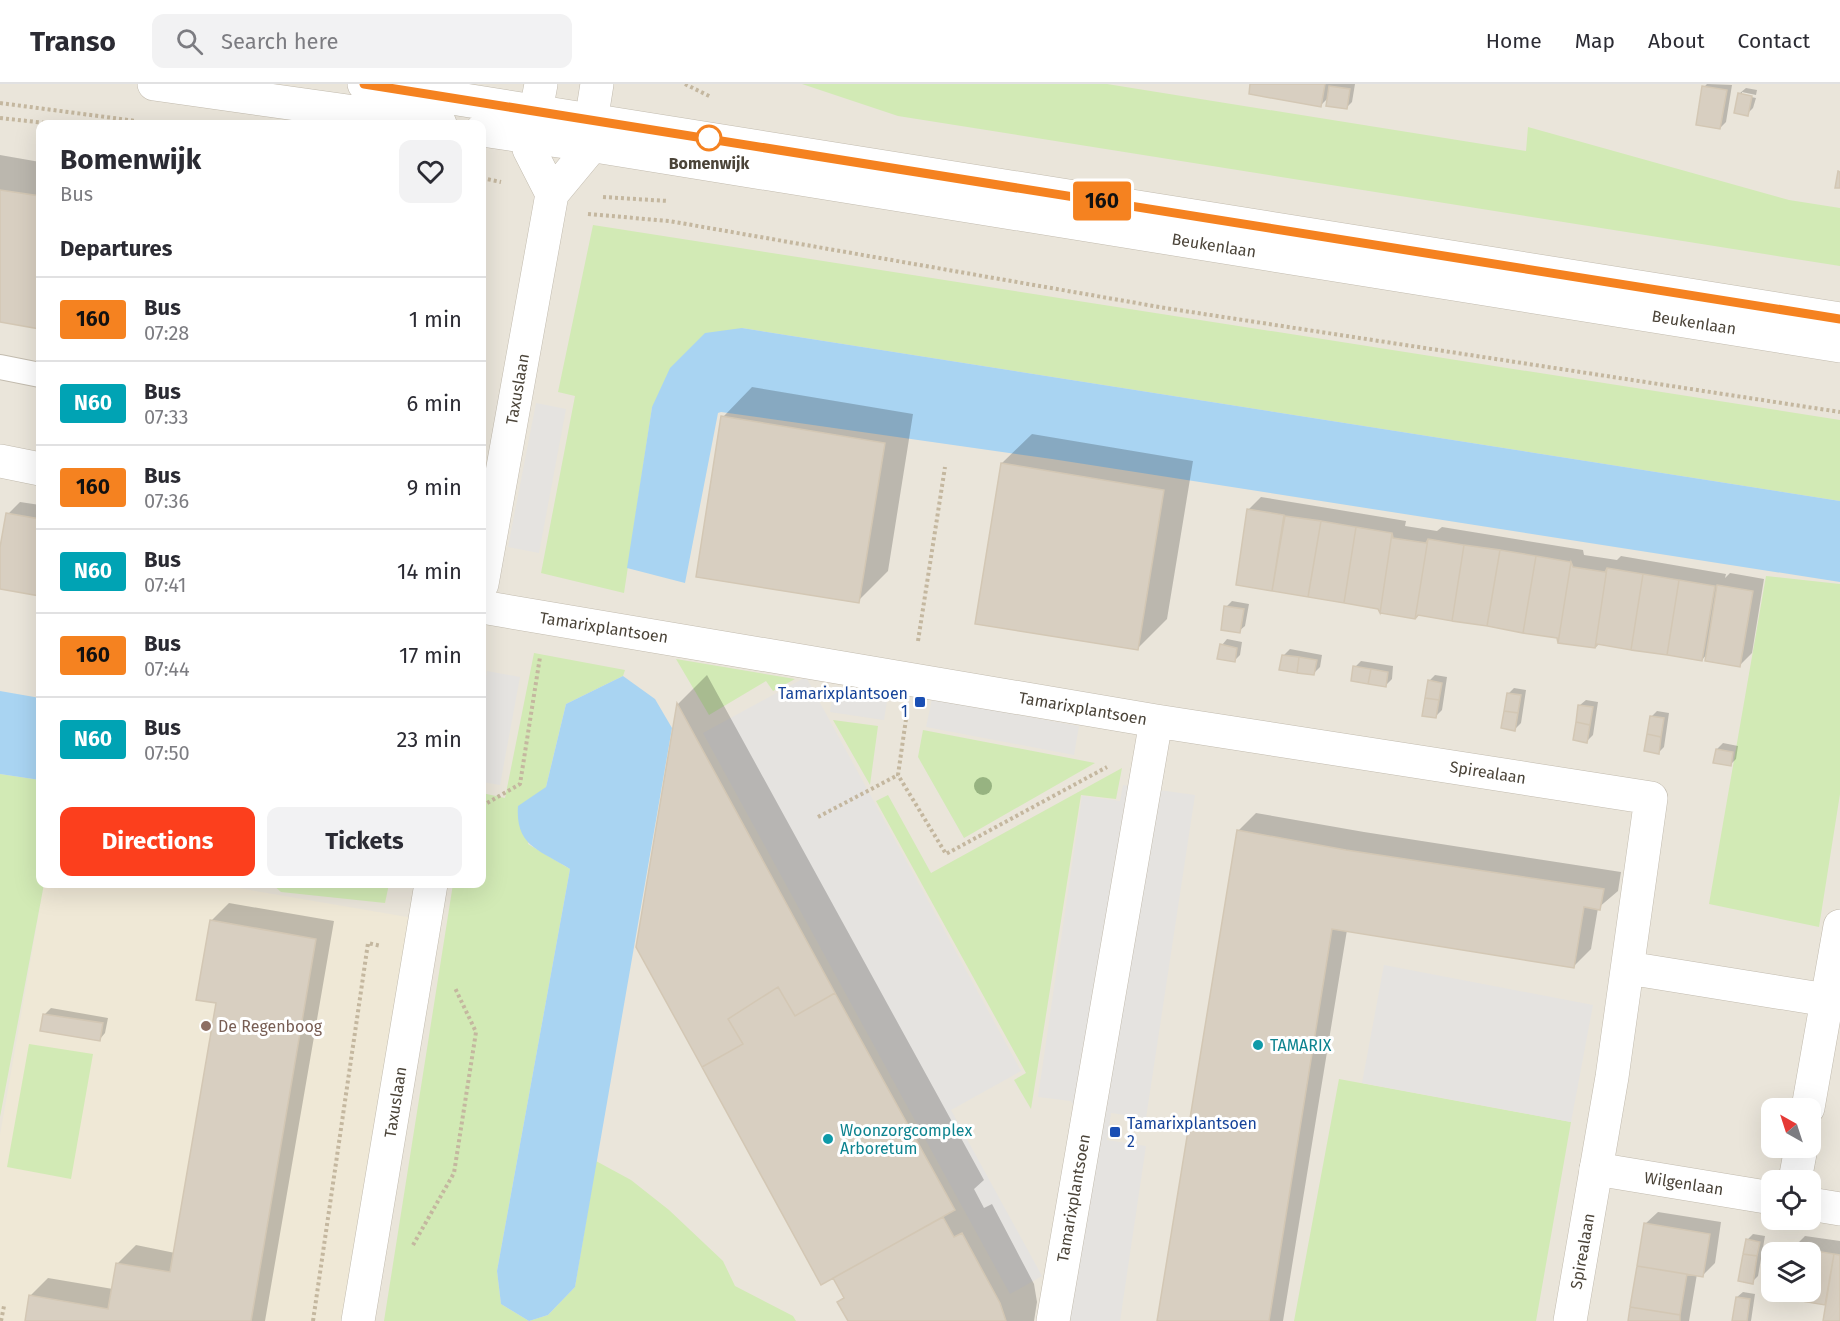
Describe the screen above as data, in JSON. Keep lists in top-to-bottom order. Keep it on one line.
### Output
{"streets":{"street":["Beukenlaan","Taxuslaan","Tamarixplantsoen","Spirealaan","Wilgenlaan"]},"crossings":[["Beukenlaan","Taxuslaan"],["Tamarixplantsoen","Spirealaan"],["Spirealaan","Wilgenlaan"]],"places":{"other":["Bomenwijk","De Regenboog","TAMARIX","Woonzorgcomplex Arboretum"],"transit":["Tamarixplantsoen 1","Tamarixplantsoen 2"]},"lines":["bus line 160"],"north":"top left","page":{"header":"Transo","search":"Search here","nav":["Home","Map","About","Contact"],"on_map":"160","heading":[["Bomenwijk","Bus"],"Departures"],"list":[{"mark":"160","name":"Bus","note":"07:28","value":"1 min"},{"mark":"N60","name":"Bus","note":"07:33","value":"6 min"},{"mark":"160","name":"Bus","note":"07:36","value":"9 min"},{"mark":"N60","name":"Bus","note":"07:41","value":"14 min"},{"mark":"160","name":"Bus","note":"07:44","value":"17 min"},{"mark":"N60","name":"Bus","note":"07:50","value":"23 min"}],"buttons":["Directions","Tickets"]}}
